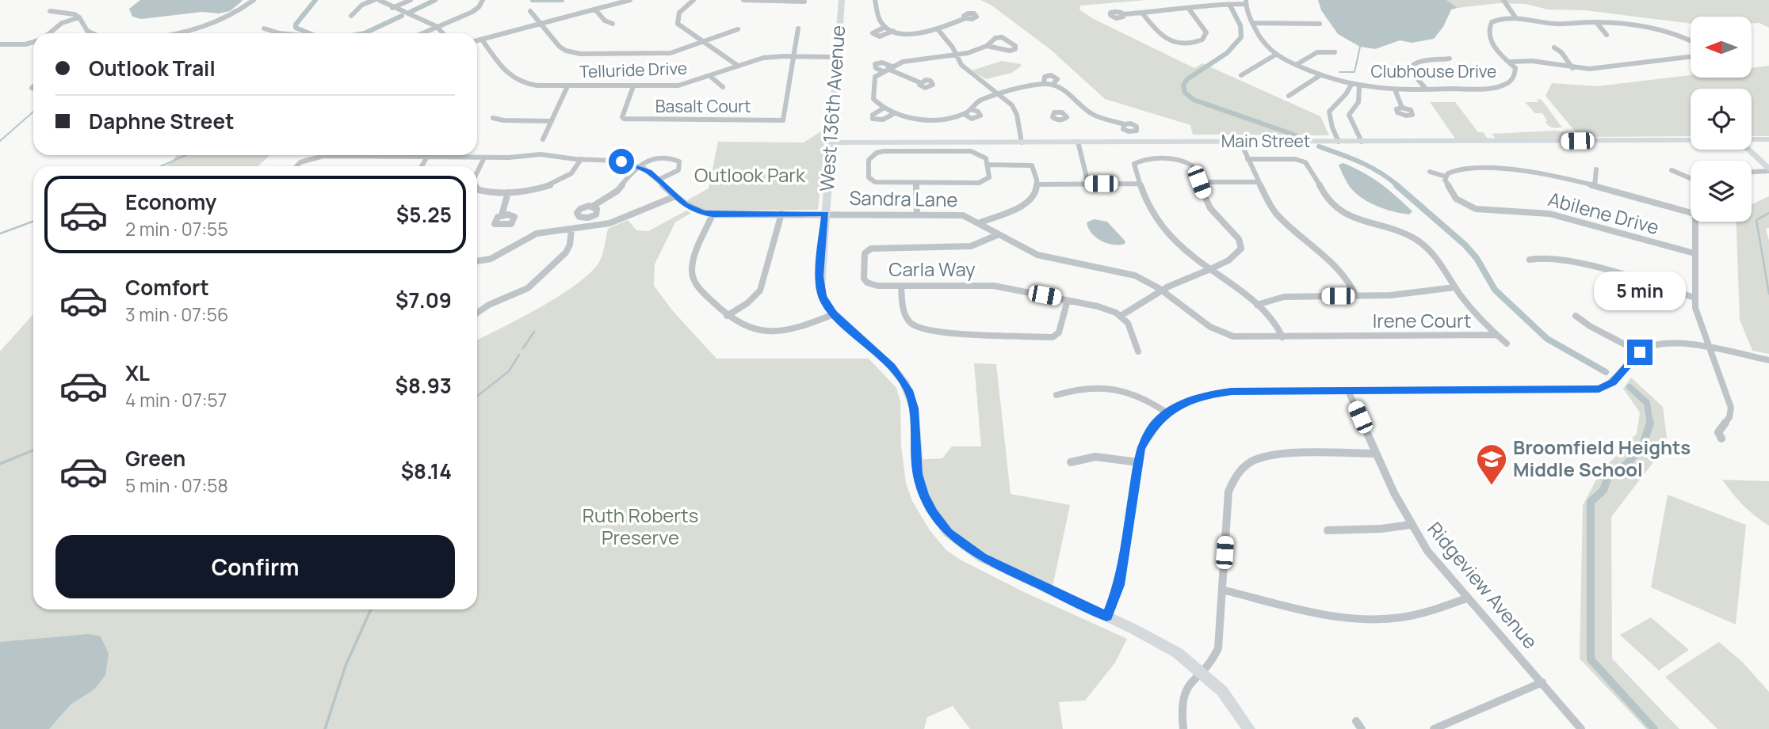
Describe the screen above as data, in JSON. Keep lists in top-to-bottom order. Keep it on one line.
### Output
{"streets":{"main road":["West 136th Avenue","Main Street"],"street":["Telluride Drive","Clubhouse Drive","Basalt Court","Sandra Lane","Abilene Drive","Carla Way","Irene Court","Ridgeview Avenue"]},"crossings":[["Telluride Drive","Basalt Court"],["Telluride Drive","West 136th Avenue"],["West 136th Avenue","Main Street"],["West 136th Avenue","Sandra Lane"],["Sandra Lane","Carla Way"],["Sandra Lane","Irene Court"],["Carla Way","Irene Court"]],"parks":["Outlook Park","Ruth Roberts Preserve"],"places":{"school or university":["Broomfield Heights Middle School"]},"north":"left","page":{"banner":["Outlook Trail","Daphne Street"],"list":[{"name":"Economy","note":"2 min · 07:55","value":"$5.25"},{"name":"Comfort","note":"3 min · 07:56","value":"$7.09"},{"name":"XL","note":"4 min · 07:57","value":"$8.93"},{"name":"Green","note":"5 min · 07:58","value":"$8.14"}],"bubble":"5 min","buttons":"Confirm"}}
